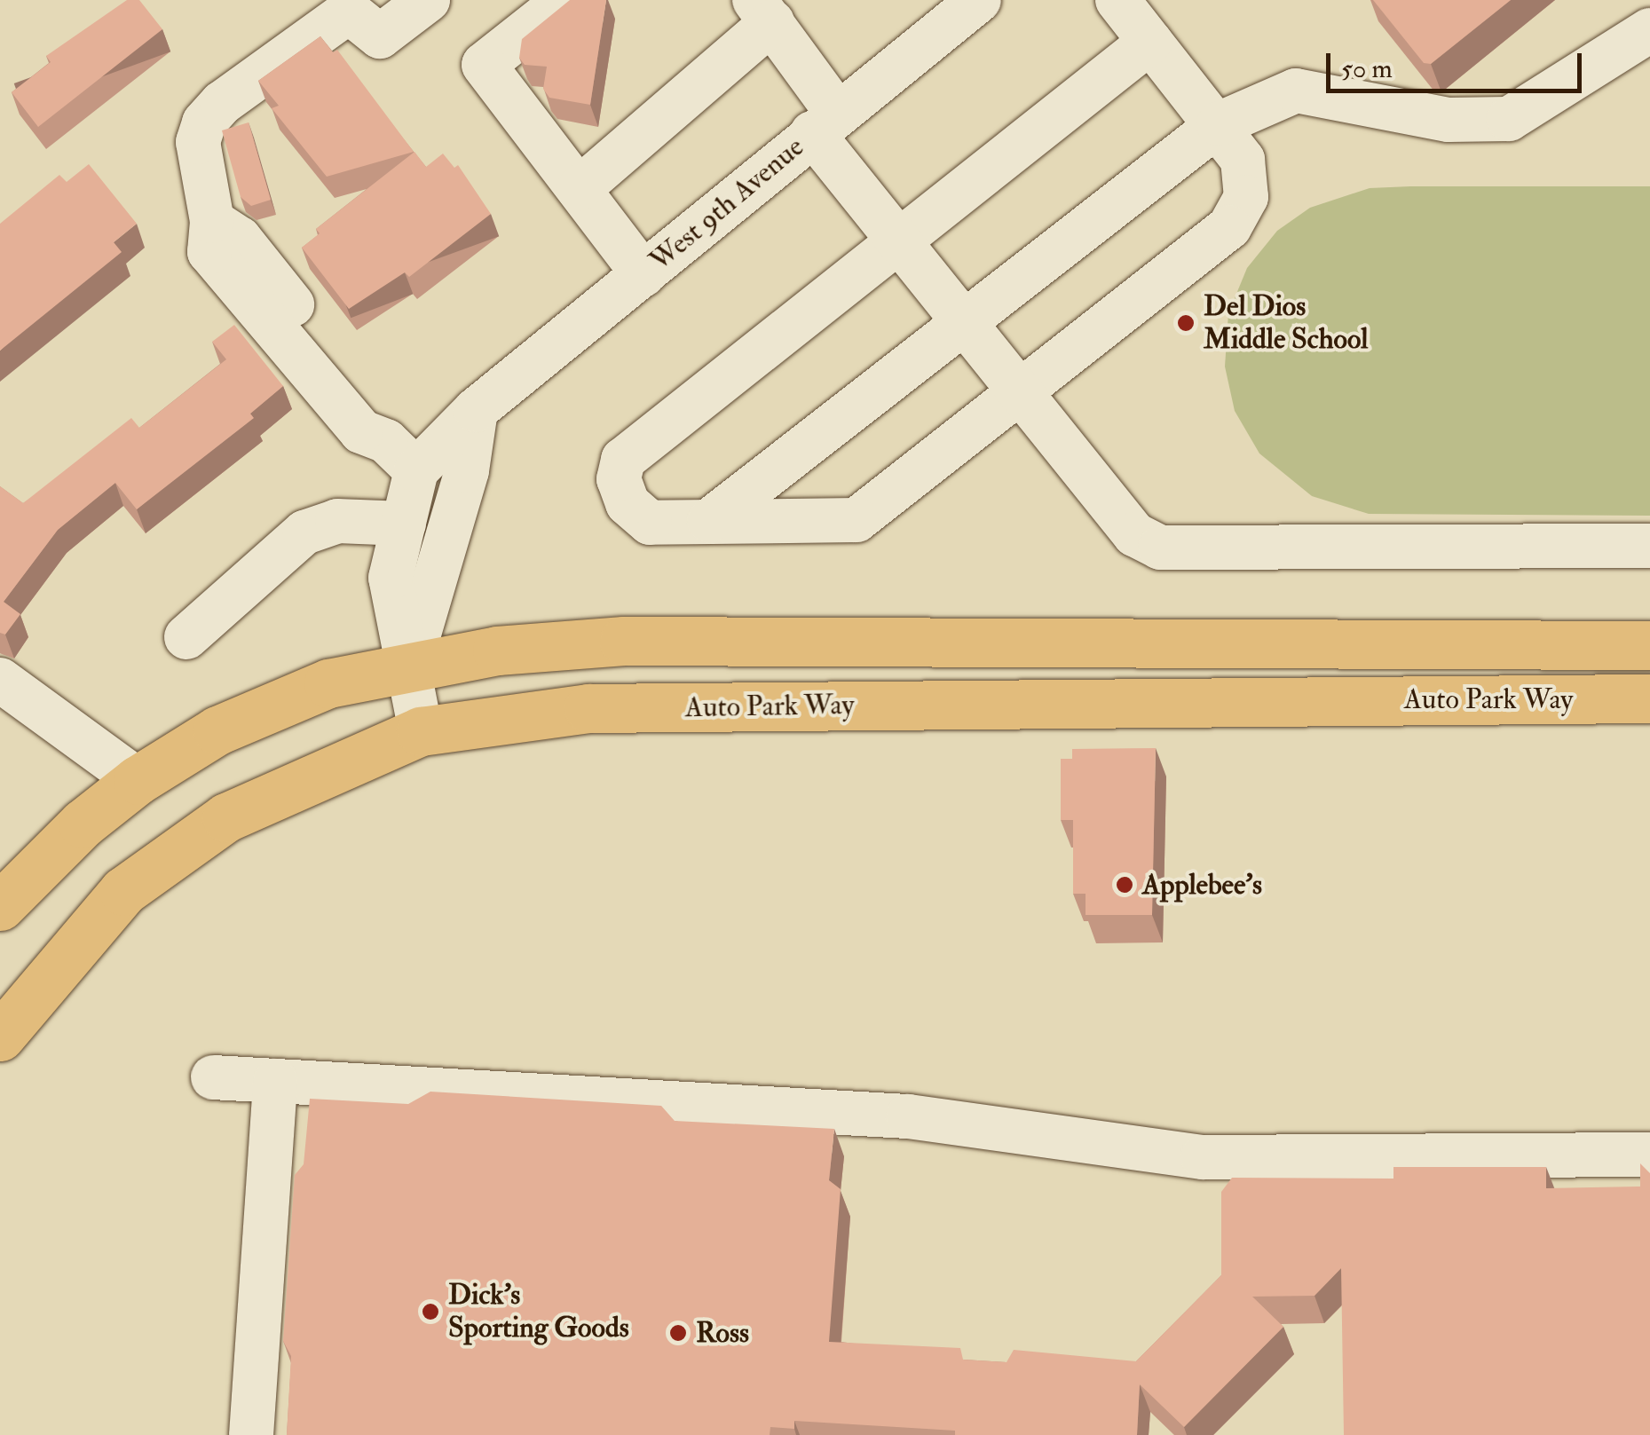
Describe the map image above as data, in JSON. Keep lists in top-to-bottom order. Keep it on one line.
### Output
{"streets":{"main road":["Auto Park Way"],"street":["West 9th Avenue"]},"places":["Del Dios Middle School","Applebee's","Dick's Sporting Goods","Ross"],"scale_bar":"50 m"}
